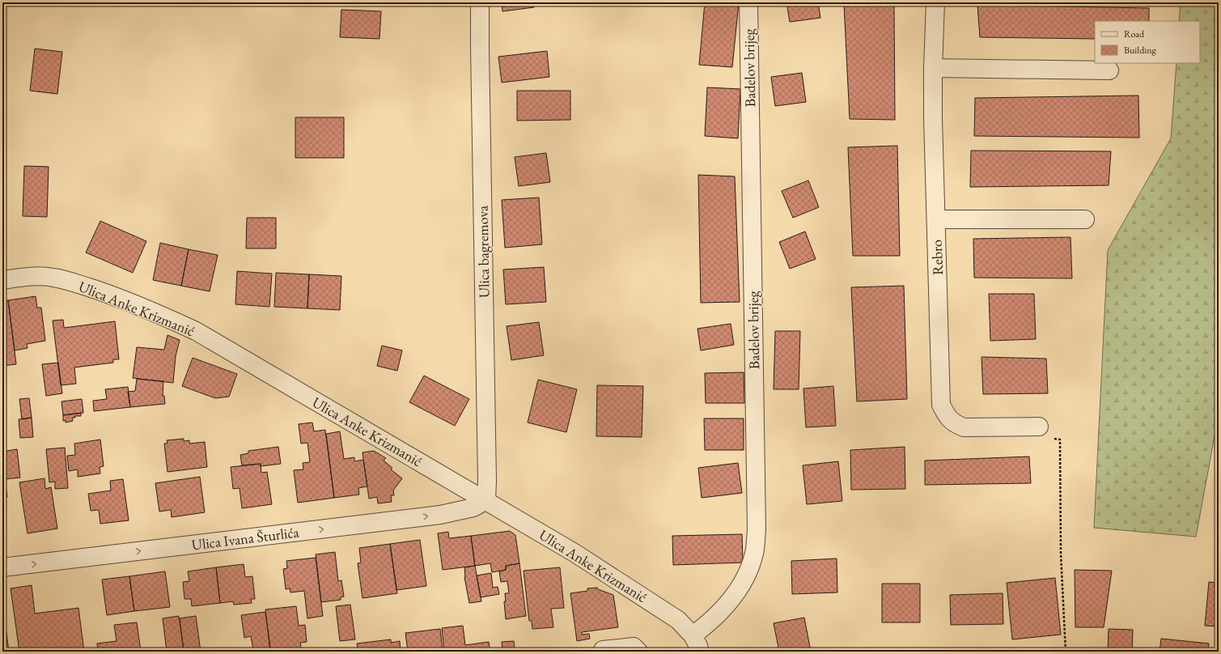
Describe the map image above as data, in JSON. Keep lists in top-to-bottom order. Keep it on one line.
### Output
{"streets":{"street":["Badelov brijeg","Ulica bagremova","Rebro","Ulica Anke Krizmanić","Ulica Ivana Šturlića"]},"crossings":[["Badelov brijeg","Ulica Anke Krizmanić"],["Ulica bagremova","Ulica Anke Krizmanić"],["Ulica bagremova","Ulica Ivana Šturlića"],["Ulica Anke Krizmanić","Ulica Ivana Šturlića"]],"one_way":["Ulica Ivana Šturlića"],"legend":["Road","Building"]}
